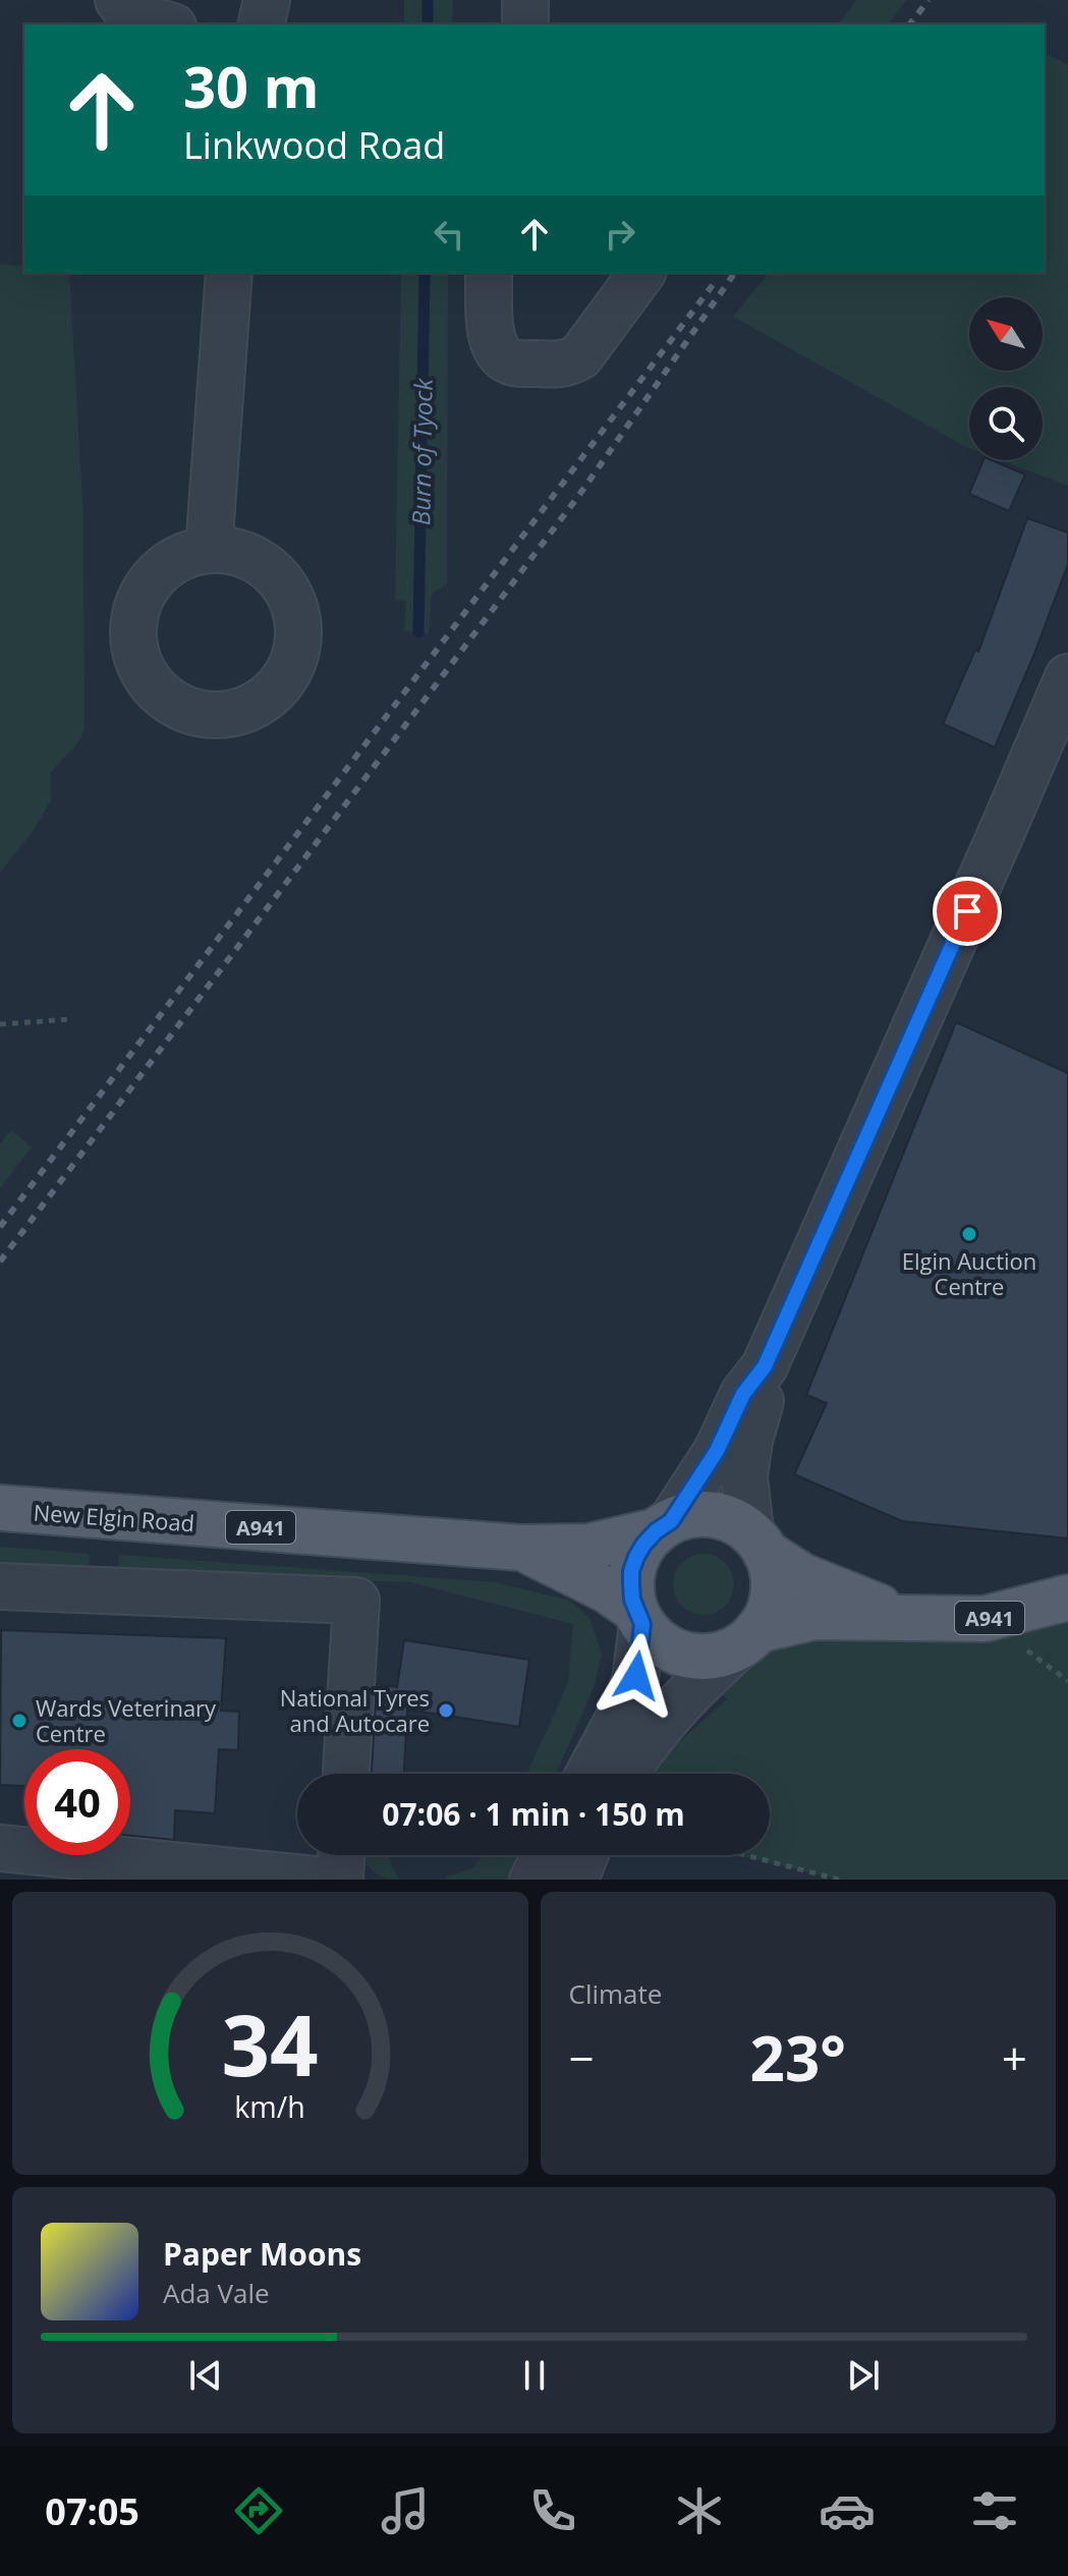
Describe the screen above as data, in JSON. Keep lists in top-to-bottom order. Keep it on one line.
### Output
{"streets":{"main road":["New Elgin Road","A941"]},"crossings":[["New Elgin Road","A941"]],"water":["Burn of Tyock"],"places":["Elgin Auction Centre","National Tyres and Autocare","Wards Veterinary Centre"],"north":"top left","page":{"turn":["30 m","Linkwood Road"],"limit":"40","trip":"07:06 · 1 min · 150 m","tile":"Climate","heat":["−","23°","+"],"song":["Paper Moons","Ada Vale"],"tabs":"07:05","gauge":["34","km/h"]}}
